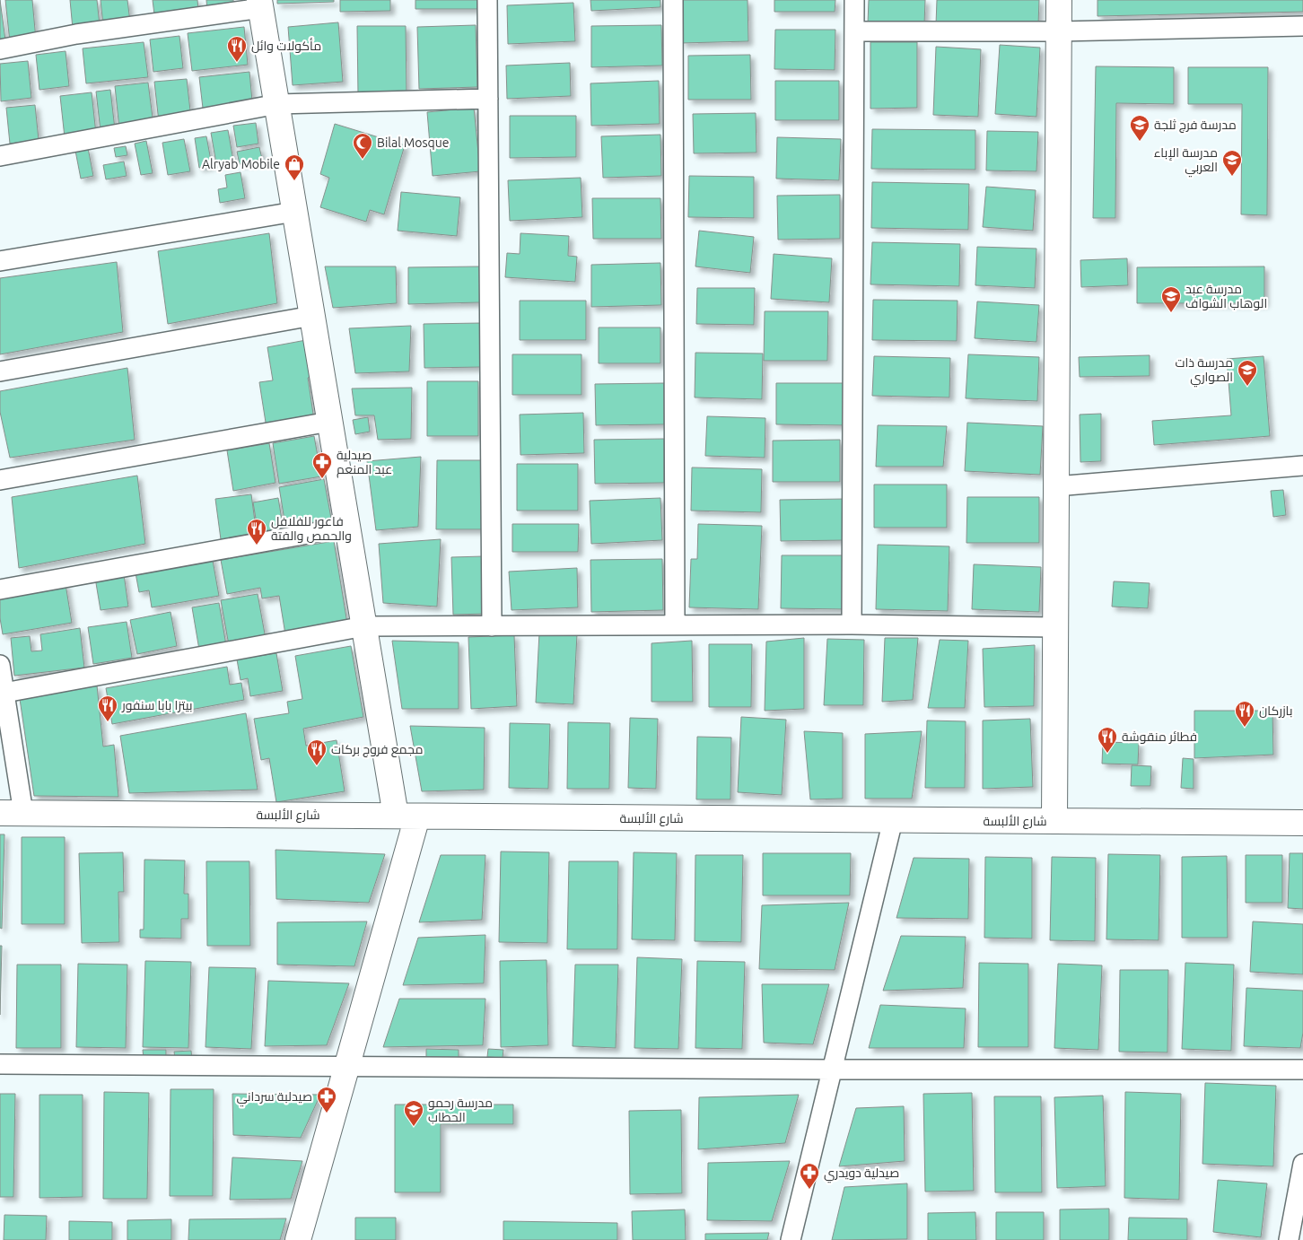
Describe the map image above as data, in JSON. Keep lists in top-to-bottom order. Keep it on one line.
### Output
{"streets":{"street":["شارع الألبسة"]},"places":{"restaurant":["مأكولات وائل","فاعور للفلافل والحمص والفتة","بيتزا بابا سنفور","بازركان","فطائر منقوشة","مجمع فروج بركات"],"school or university":["مدرسة فرج ثلجة","مدرسة الإباء العربي","مدرسة عبد الوهاب الشواف","مدرسة ذات الصواري","مدرسة رحمو الحطاب"],"mosque":["Bilal Mosque"],"shop":["Alryab Mobile"],"pharmacy":["صيدلية عبد المنعم","صيدلبة سرداني","صيدلية دويدري"]}}
